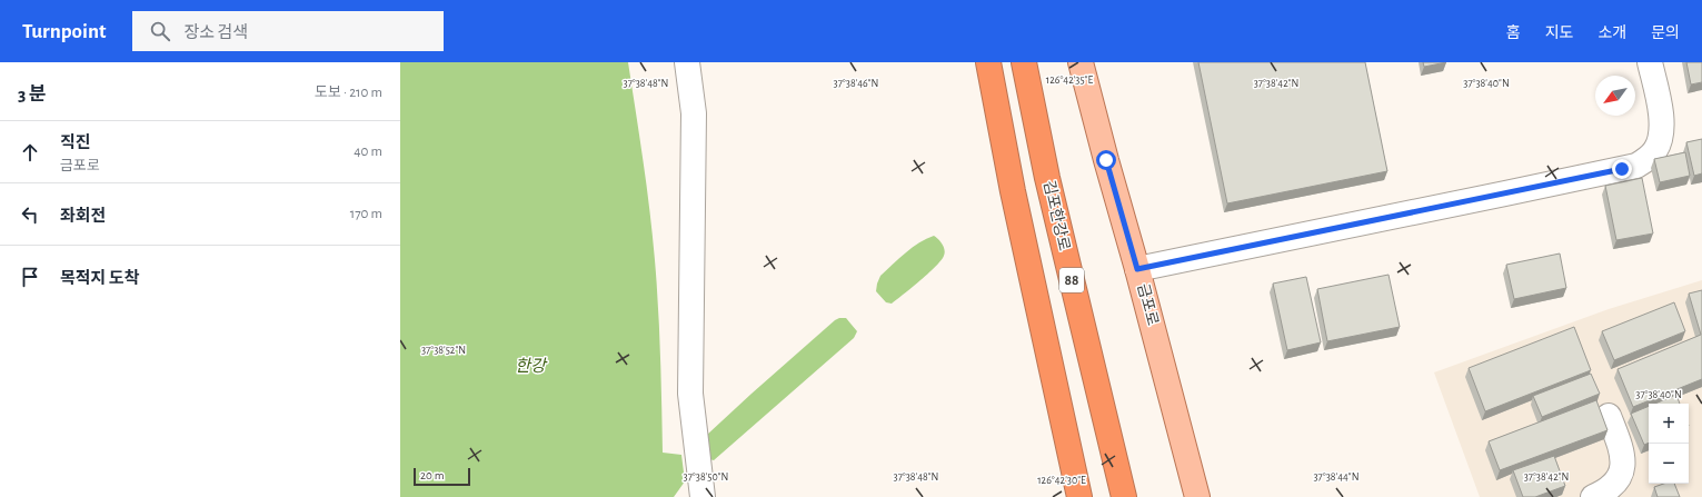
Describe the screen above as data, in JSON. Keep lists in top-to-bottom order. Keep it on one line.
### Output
{"streets":{"highway":["김포한강로","88"],"main road":["금포로"]},"water":["한강"],"scale_bar":"20 m","north":"bottom left","page":{"header":"Turnpoint","search":"장소 검색","nav":["홈","지도","소개","문의"],"heading":["3 분","도보 · 210 m"],"list":[["직진","금포로","40 m"],["좌회전","170 m"],"목적지 도착"],"map_buttons":["+","−"],"scale":"20 m"},"coordinates":["126°42'35\"E","37°38'48\"N","37°38'46\"N","37°38'42\"N","37°38'40\"N","37°38'52\"N","37°38'50\"N","37°38'44\"N","126°42'30\"E"]}
